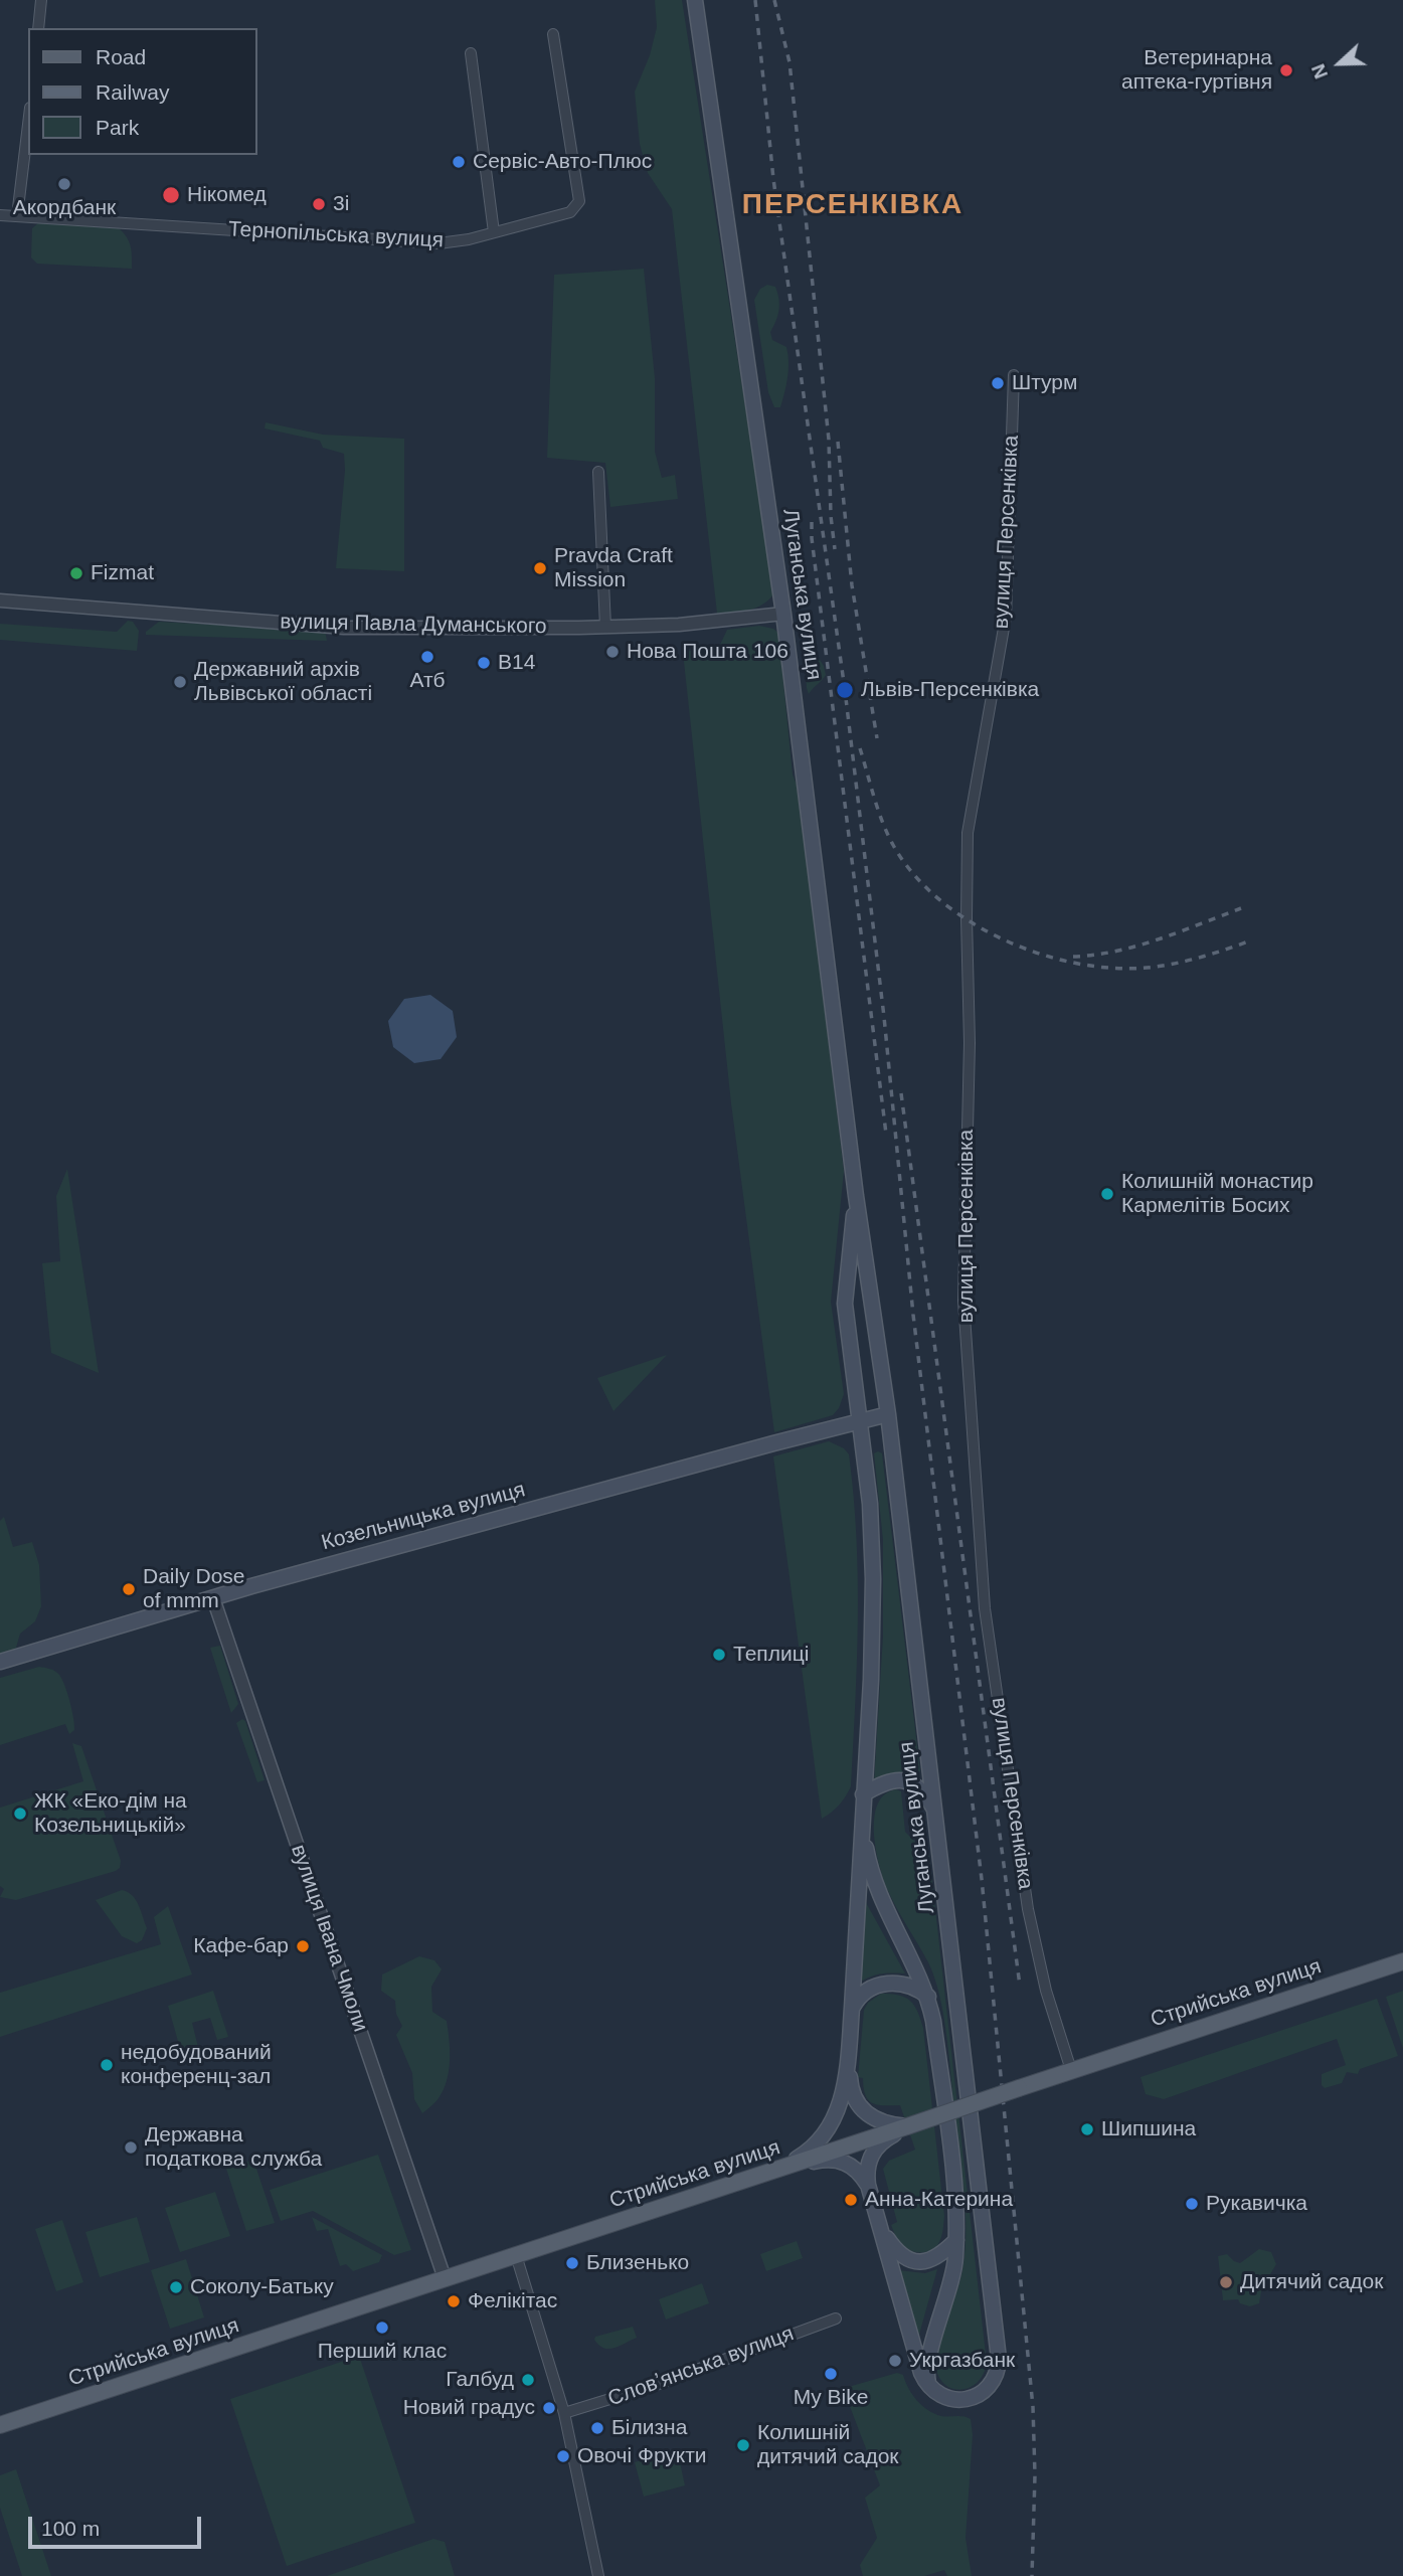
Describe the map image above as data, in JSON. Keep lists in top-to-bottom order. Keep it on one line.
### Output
{"streets":{"main road":["Луганська вулиця","Козельницька вулиця","Стрийська вулиця"],"street":["Тернопільська вулиця","вулиця Персенківка","вулиця Павла Думанського","вулиця Івана Чмоли","Словʼянська вулиця"]},"crossings":[["вулиця Персенківка","Стрийська вулиця"],["Луганська вулиця","вулиця Павла Думанського"],["Луганська вулиця","Козельницька вулиця"],["Луганська вулиця","Стрийська вулиця"],["Козельницька вулиця","вулиця Івана Чмоли"],["вулиця Івана Чмоли","Стрийська вулиця"]],"districts":["ПЕРСЕНКІВКА"],"places":["Ветеринарна аптека-гуртівня","Сервіс-Авто-Плюс","Акордбанк","Нікомед","3і","Штурм","Pravda Craft Mission","Fizmat","Нова Пошта 106","Атб","В14","Державний архів Львівської області","Львів-Персенківка","Колишній монастир Кармелітів Босих","Daily Dose of mmm","Теплиці","ЖК «Еко-дім на Козельницькій»","Кафе-бар","недобудований конференц-зал","Шипшина","Державна податкова служба","Анна-Катерина","Рукавичка","Близенько","Дитячий садок","Соколу-Батьку","Фелікітас","Перший клас","Укргазбанк","My Bike","Галбуд","Новий градус","Білизна","Колишній дитячий садок","Овочі Фрукти"],"legend":["Road","Railway","Park"],"scale_bar":"100 m","north":"left"}
